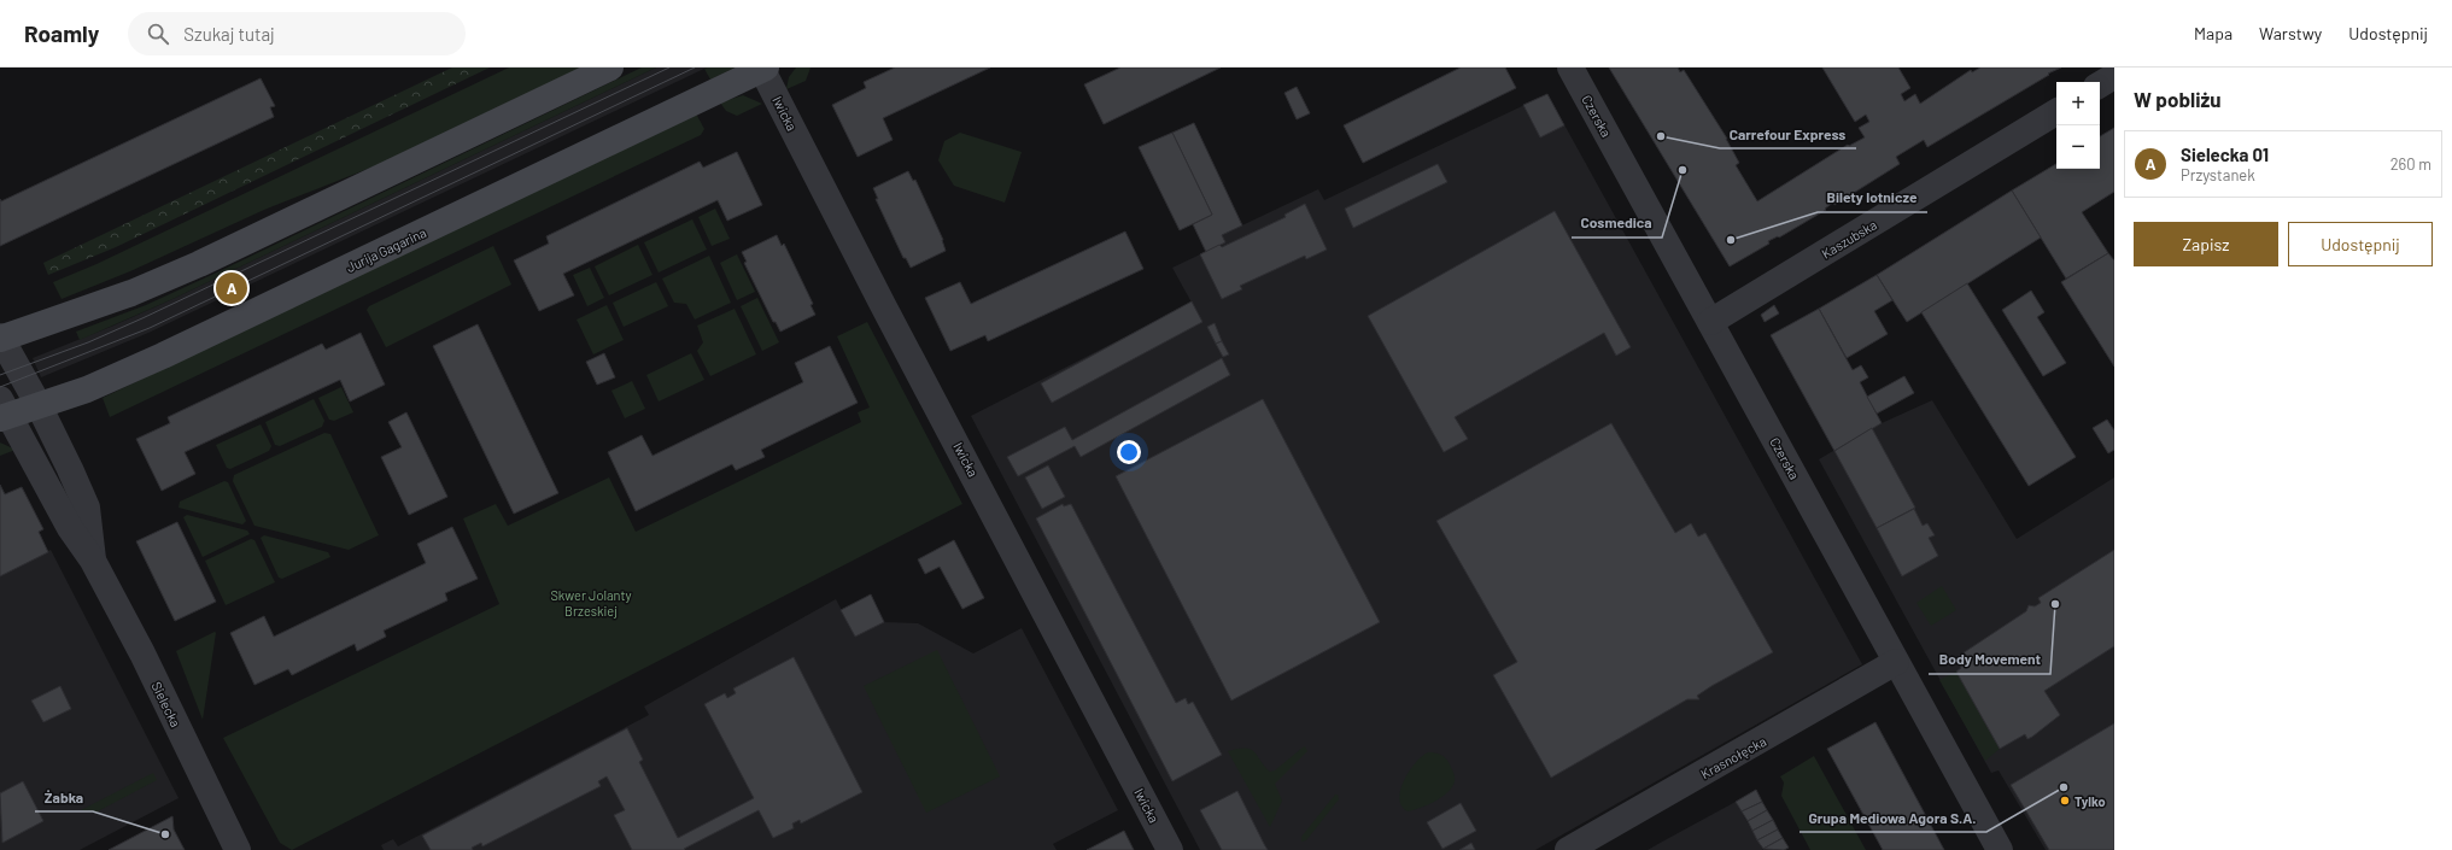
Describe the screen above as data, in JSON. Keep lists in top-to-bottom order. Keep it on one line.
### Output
{"streets":{"main road":["Jurija Gagarina"],"street":["Iwicka","Czerska","Kaszubska","Sielecka","Krasnołęcka"]},"crossings":[["Iwicka","Jurija Gagarina"],["Czerska","Kaszubska"],["Czerska","Krasnołęcka"],["Jurija Gagarina","Sielecka"]],"parks":["Skwer Jolanty Brzeskiej"],"places":["Carrefour Express","Cosmedica","Bilety lotnicze","Body Movement","Grupa Mediowa Agora S.A.","Tylko","Żabka"],"page":{"header":"Roamly","search":"Szukaj tutaj","nav":["Mapa","Warstwy","Udostępnij"],"heading":"W pobliżu","map_buttons":["+","−"],"list":[{"mark":"A","name":"Sielecka 01","note":"Przystanek","value":"260 m"}],"buttons":["Zapisz","Udostępnij"],"pins":"A"}}
